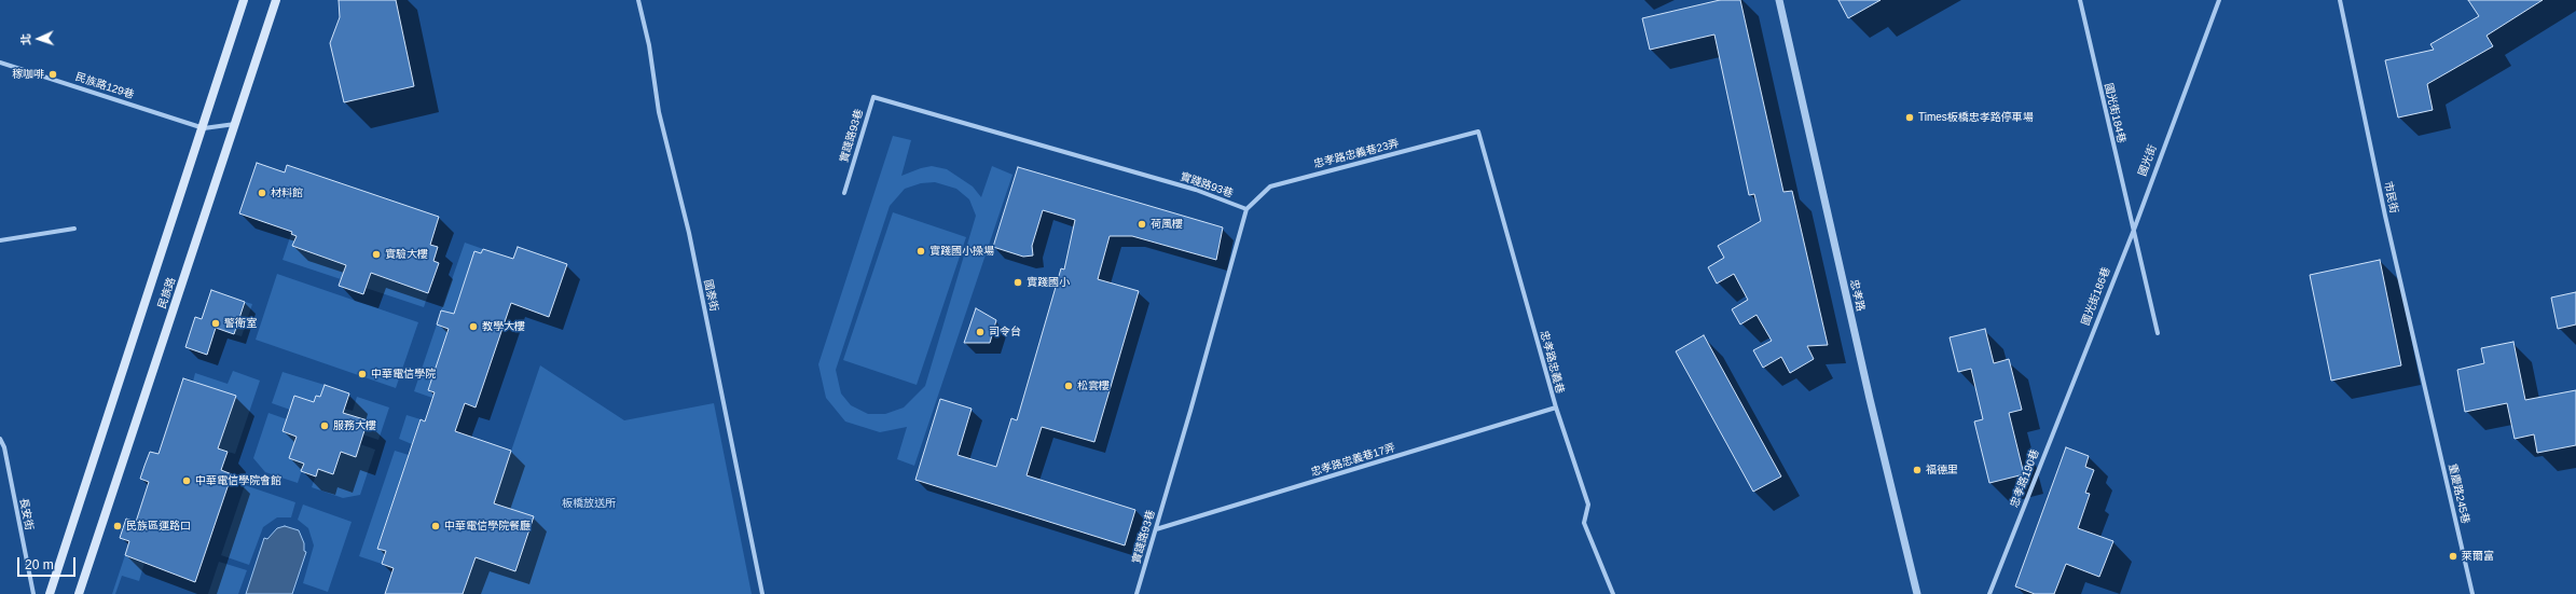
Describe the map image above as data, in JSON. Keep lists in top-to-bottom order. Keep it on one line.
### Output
{"streets":{"main road":["民族路"],"street":["民族路129巷","國光街184巷","實踐路93巷","忠孝路忠義巷23弄","國光街","市民街","國泰街","忠孝路","國光街186巷","忠孝路忠義巷","忠孝路忠義巷17弄","忠孝路190巷","重慶路245巷","長安街"]},"crossings":[["民族路129巷","民族路"],["國光街184巷","國光街"],["國光街184巷","國光街186巷"],["實踐路93巷","忠孝路忠義巷23弄"],["實踐路93巷","忠孝路忠義巷17弄"],["忠孝路忠義巷23弄","忠孝路忠義巷"],["國光街","國光街186巷"],["市民街","重慶路245巷"],["國光街186巷","忠孝路190巷"],["忠孝路忠義巷","忠孝路忠義巷17弄"]],"parks":["板橋放送所"],"places":["稼咖啡","Times板橋忠孝路停車場","材料館","荷風樓","實踐國小操場","實驗大樓","實踐國小","警衛室","教學大樓","司令台","中華電信學院","松雲樓","服務大樓","福德里","中華電信學院會館","民族區運路口","中華電信學院餐廳","萊爾富"],"scale_bar":"20 m","north":"left"}
